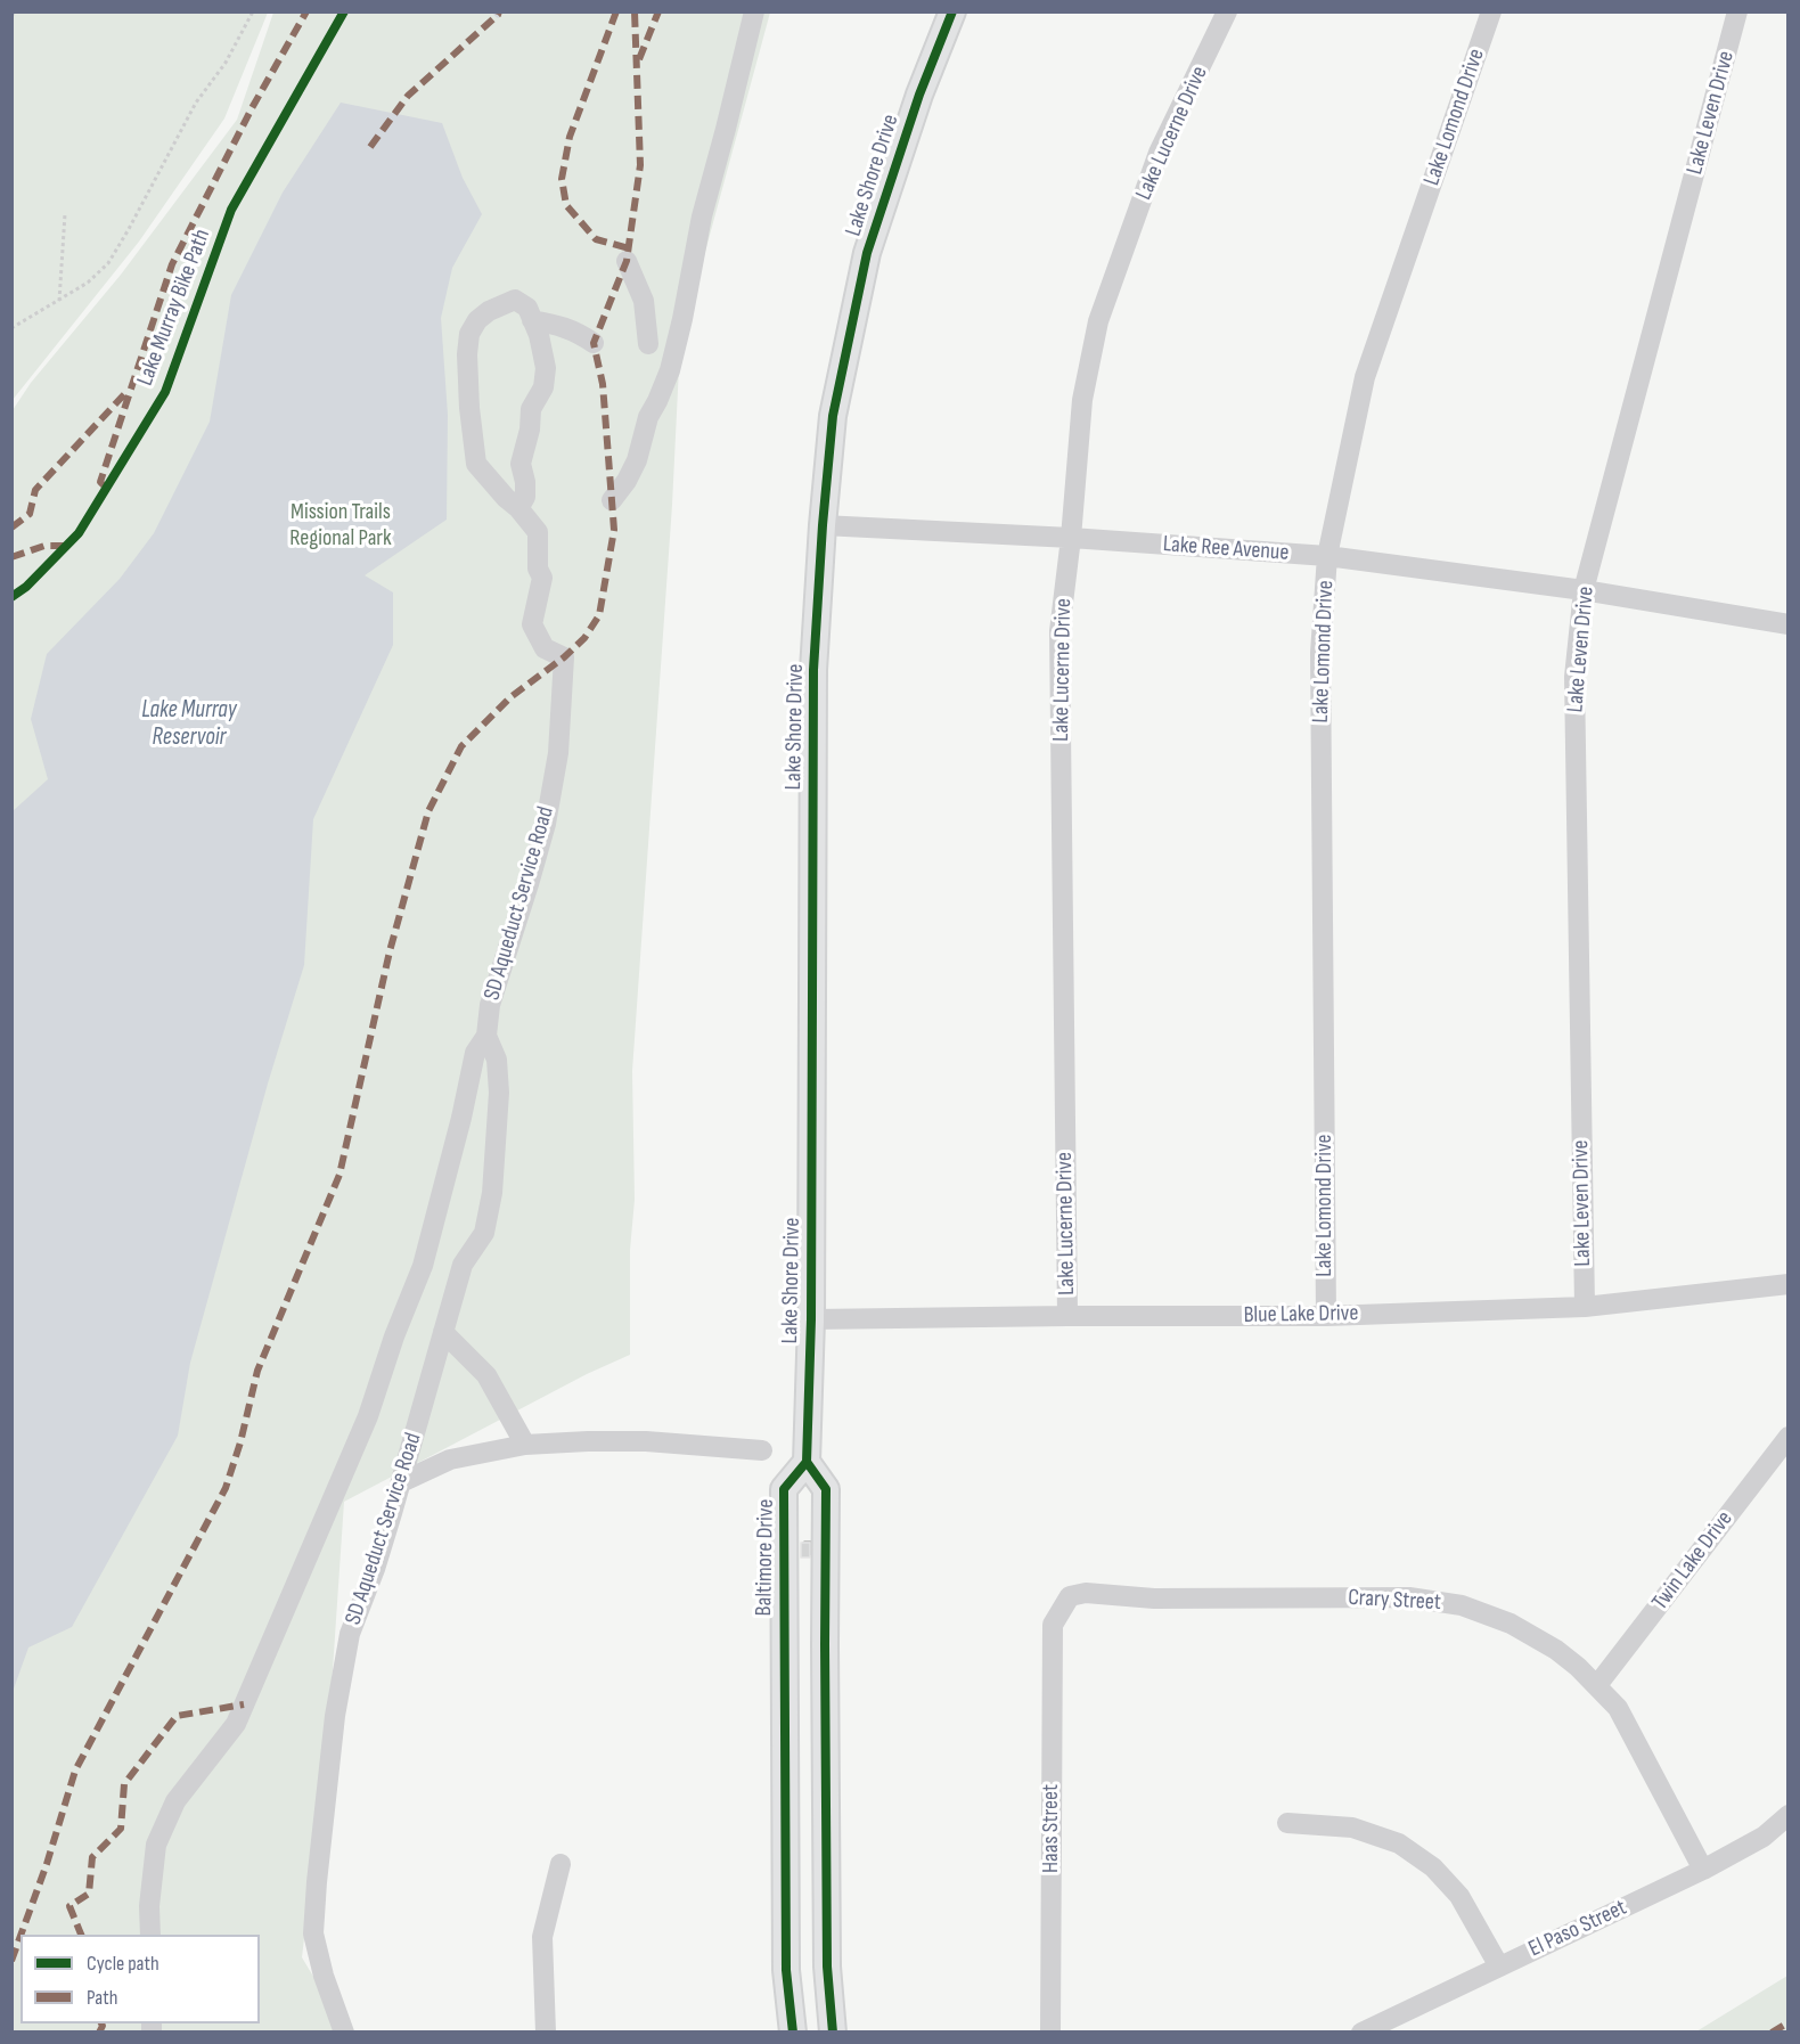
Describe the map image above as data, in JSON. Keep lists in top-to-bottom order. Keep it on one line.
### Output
{"streets":{"main road":["Lake Shore Drive","Baltimore Drive"],"street":["Lake Leven Drive","Lake Lomond Drive","Lake Lucerne Drive","Lake Ree Avenue","SD Aqueduct Service Road","Blue Lake Drive","Twin Lake Drive","Crary Street","Haas Street","El Paso Street"],"cycle path":["Lake Murray Bike Path"]},"crossings":[["Lake Leven Drive","Lake Ree Avenue"],["Lake Leven Drive","Blue Lake Drive"],["Lake Lomond Drive","Lake Ree Avenue"],["Lake Lomond Drive","Blue Lake Drive"],["Lake Lucerne Drive","Lake Ree Avenue"],["Lake Lucerne Drive","Blue Lake Drive"],["Lake Shore Drive","Lake Ree Avenue"],["Lake Shore Drive","Blue Lake Drive"],["Lake Shore Drive","Baltimore Drive"],["Twin Lake Drive","Crary Street"],["Crary Street","Haas Street"],["Crary Street","El Paso Street"]],"water":["Lake Murray Reservoir"],"parks":["Mission Trails Regional Park"],"legend":["Cycle path","Path"]}
